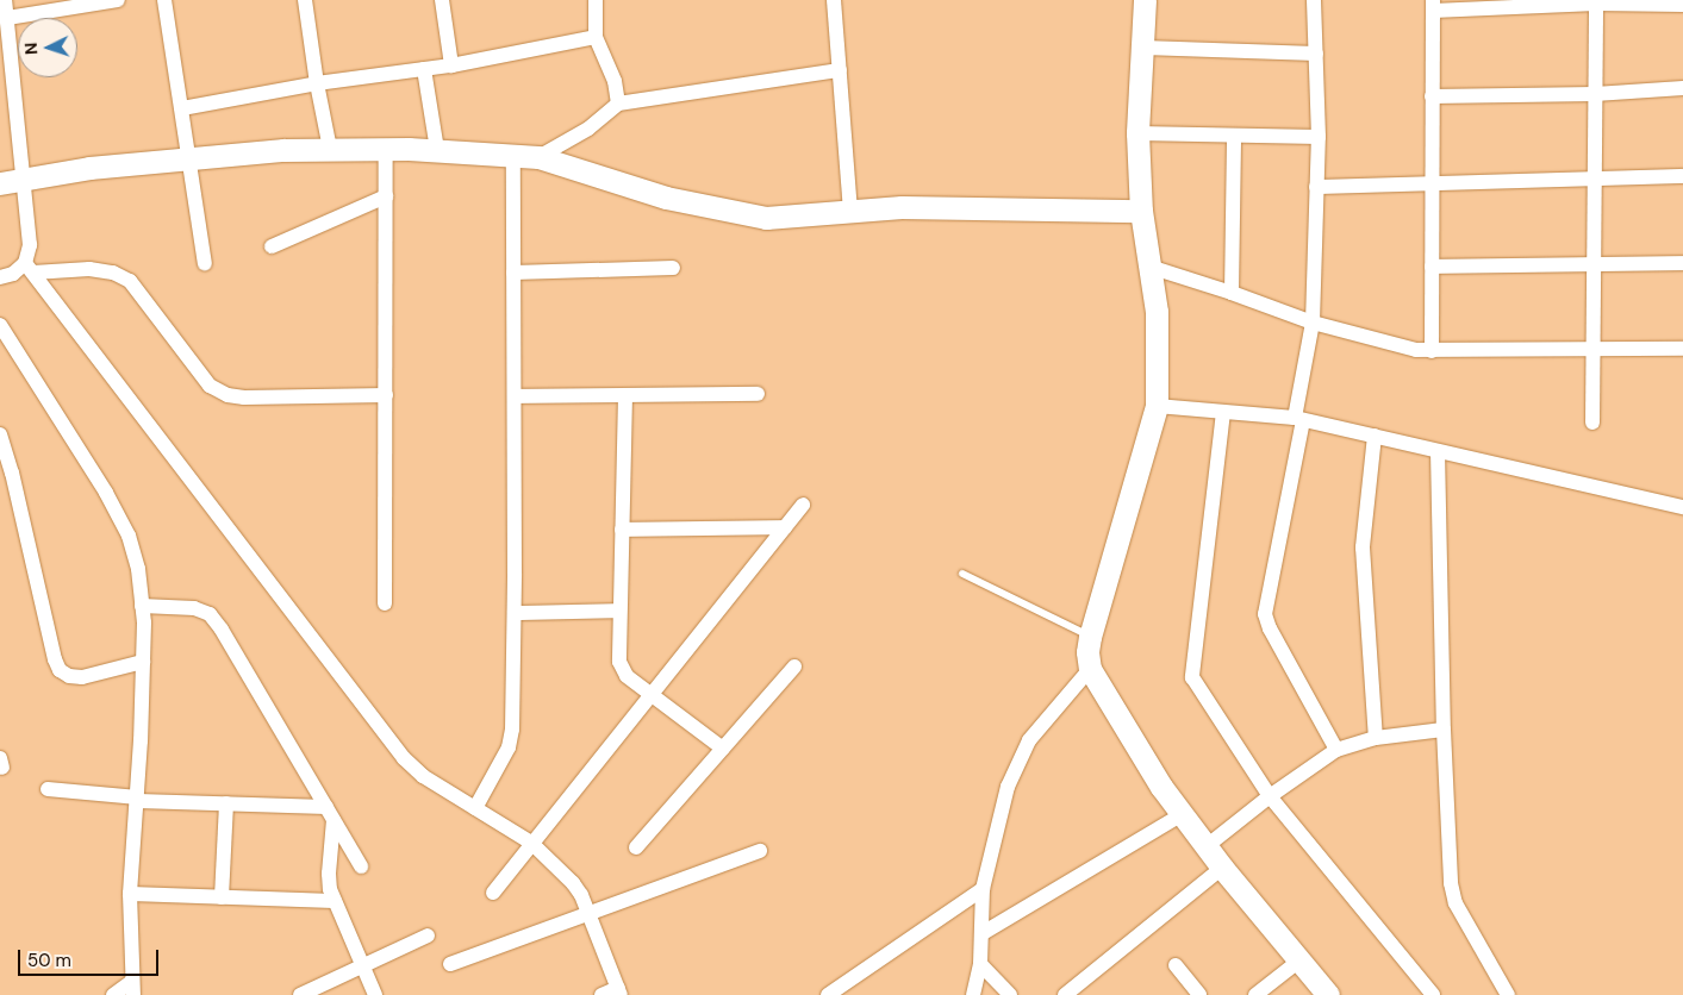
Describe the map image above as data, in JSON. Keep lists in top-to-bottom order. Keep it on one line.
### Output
{"scale_bar":"50 m","north":"left"}
